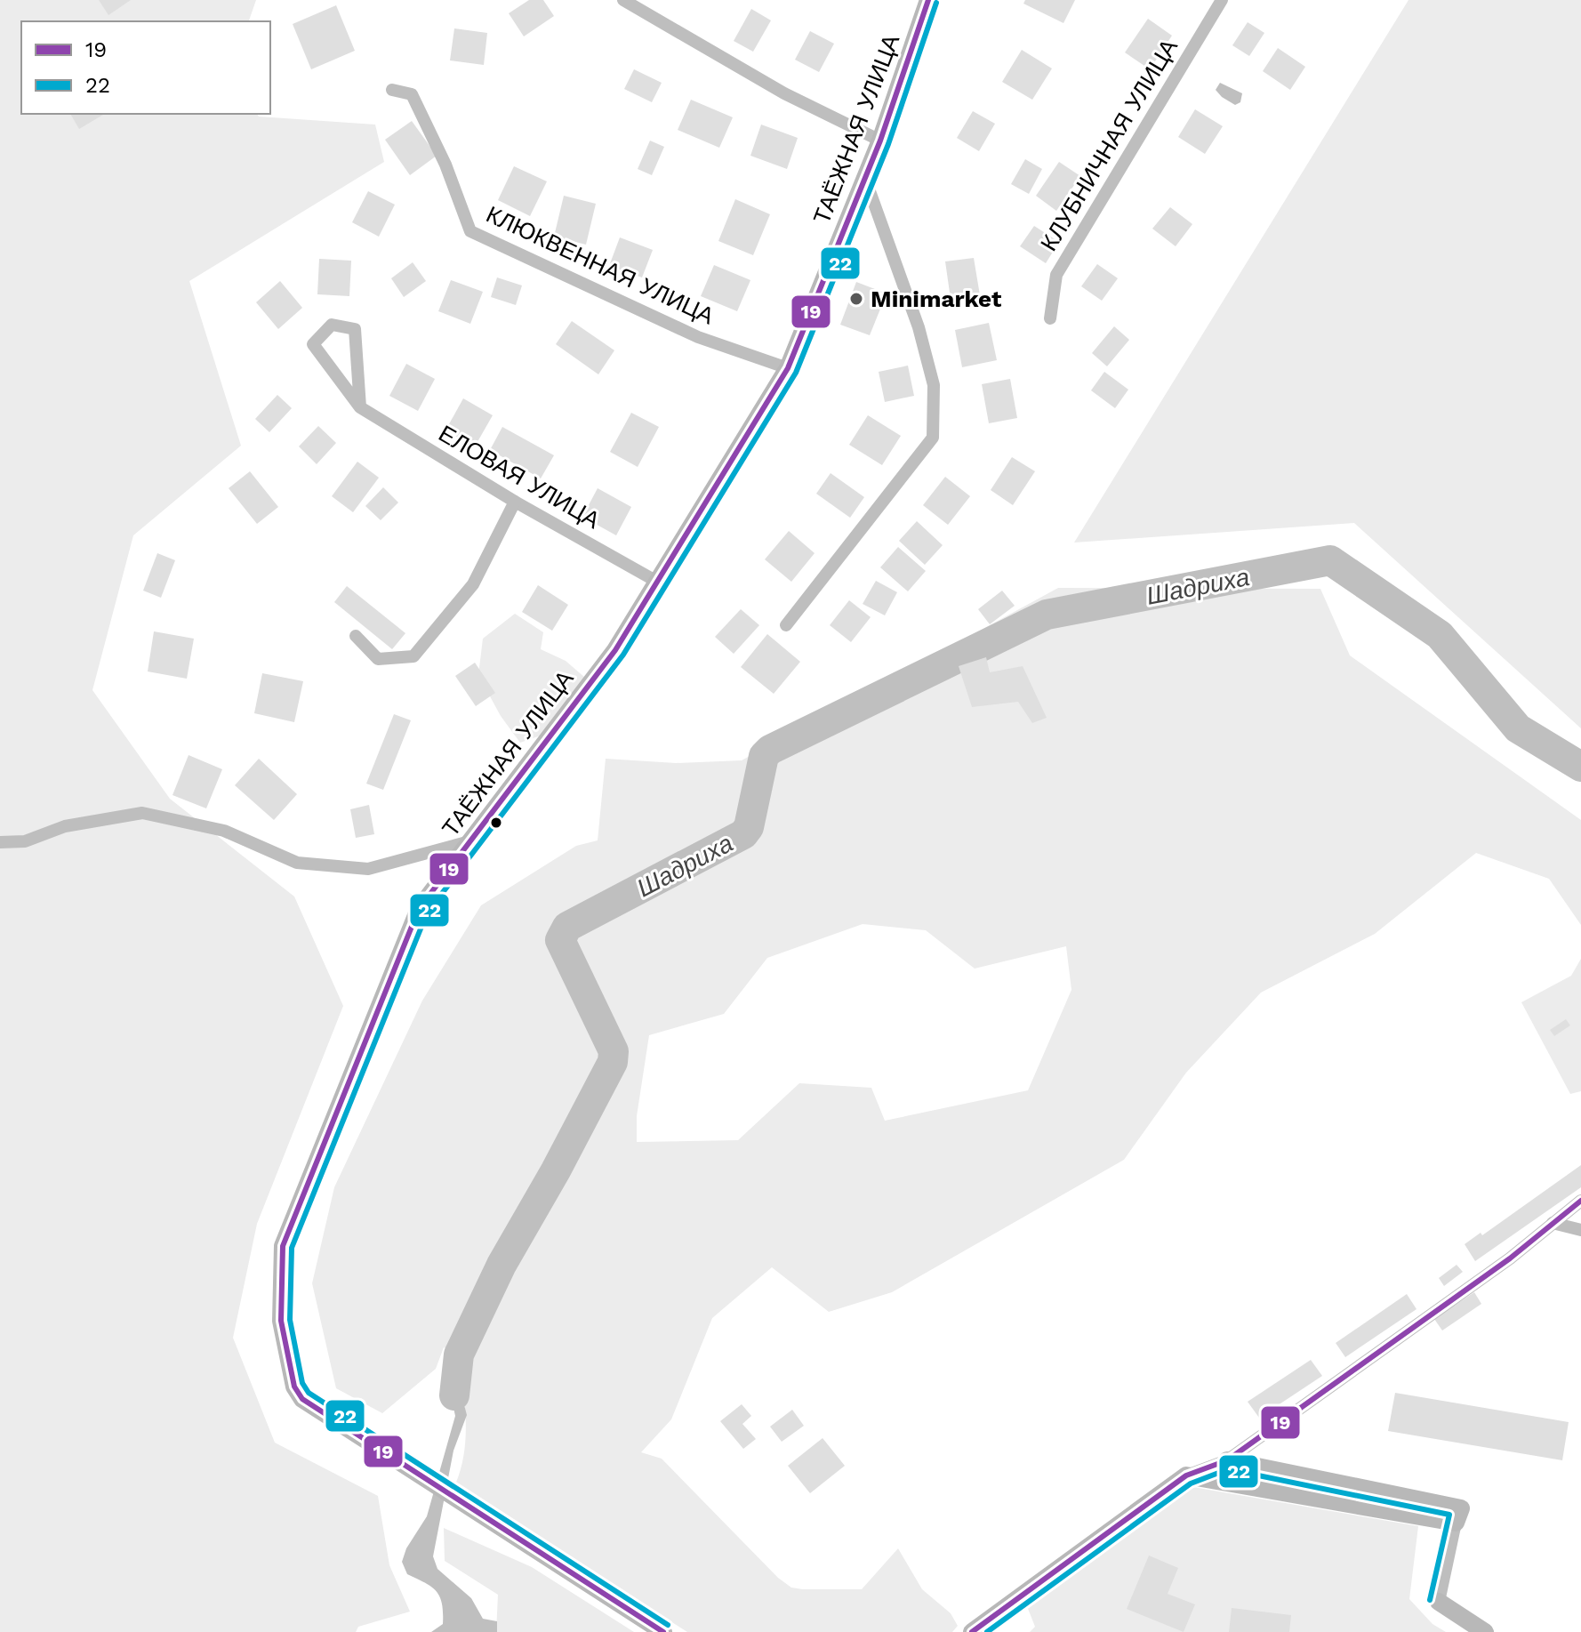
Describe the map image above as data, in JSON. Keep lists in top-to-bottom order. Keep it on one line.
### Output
{"streets":{"street":["ТАЁЖНАЯ УЛИЦА","КЛУБНИЧНАЯ УЛИЦА","КЛЮКВЕННАЯ УЛИЦА","ЕЛОВАЯ УЛИЦА"]},"crossings":[["ТАЁЖНАЯ УЛИЦА","КЛЮКВЕННАЯ УЛИЦА"],["ТАЁЖНАЯ УЛИЦА","ЕЛОВАЯ УЛИЦА"]],"water":["Шадриха"],"places":["Minimarket"],"lines":["transit line 19","transit line 22"],"legend":["19","22"]}
